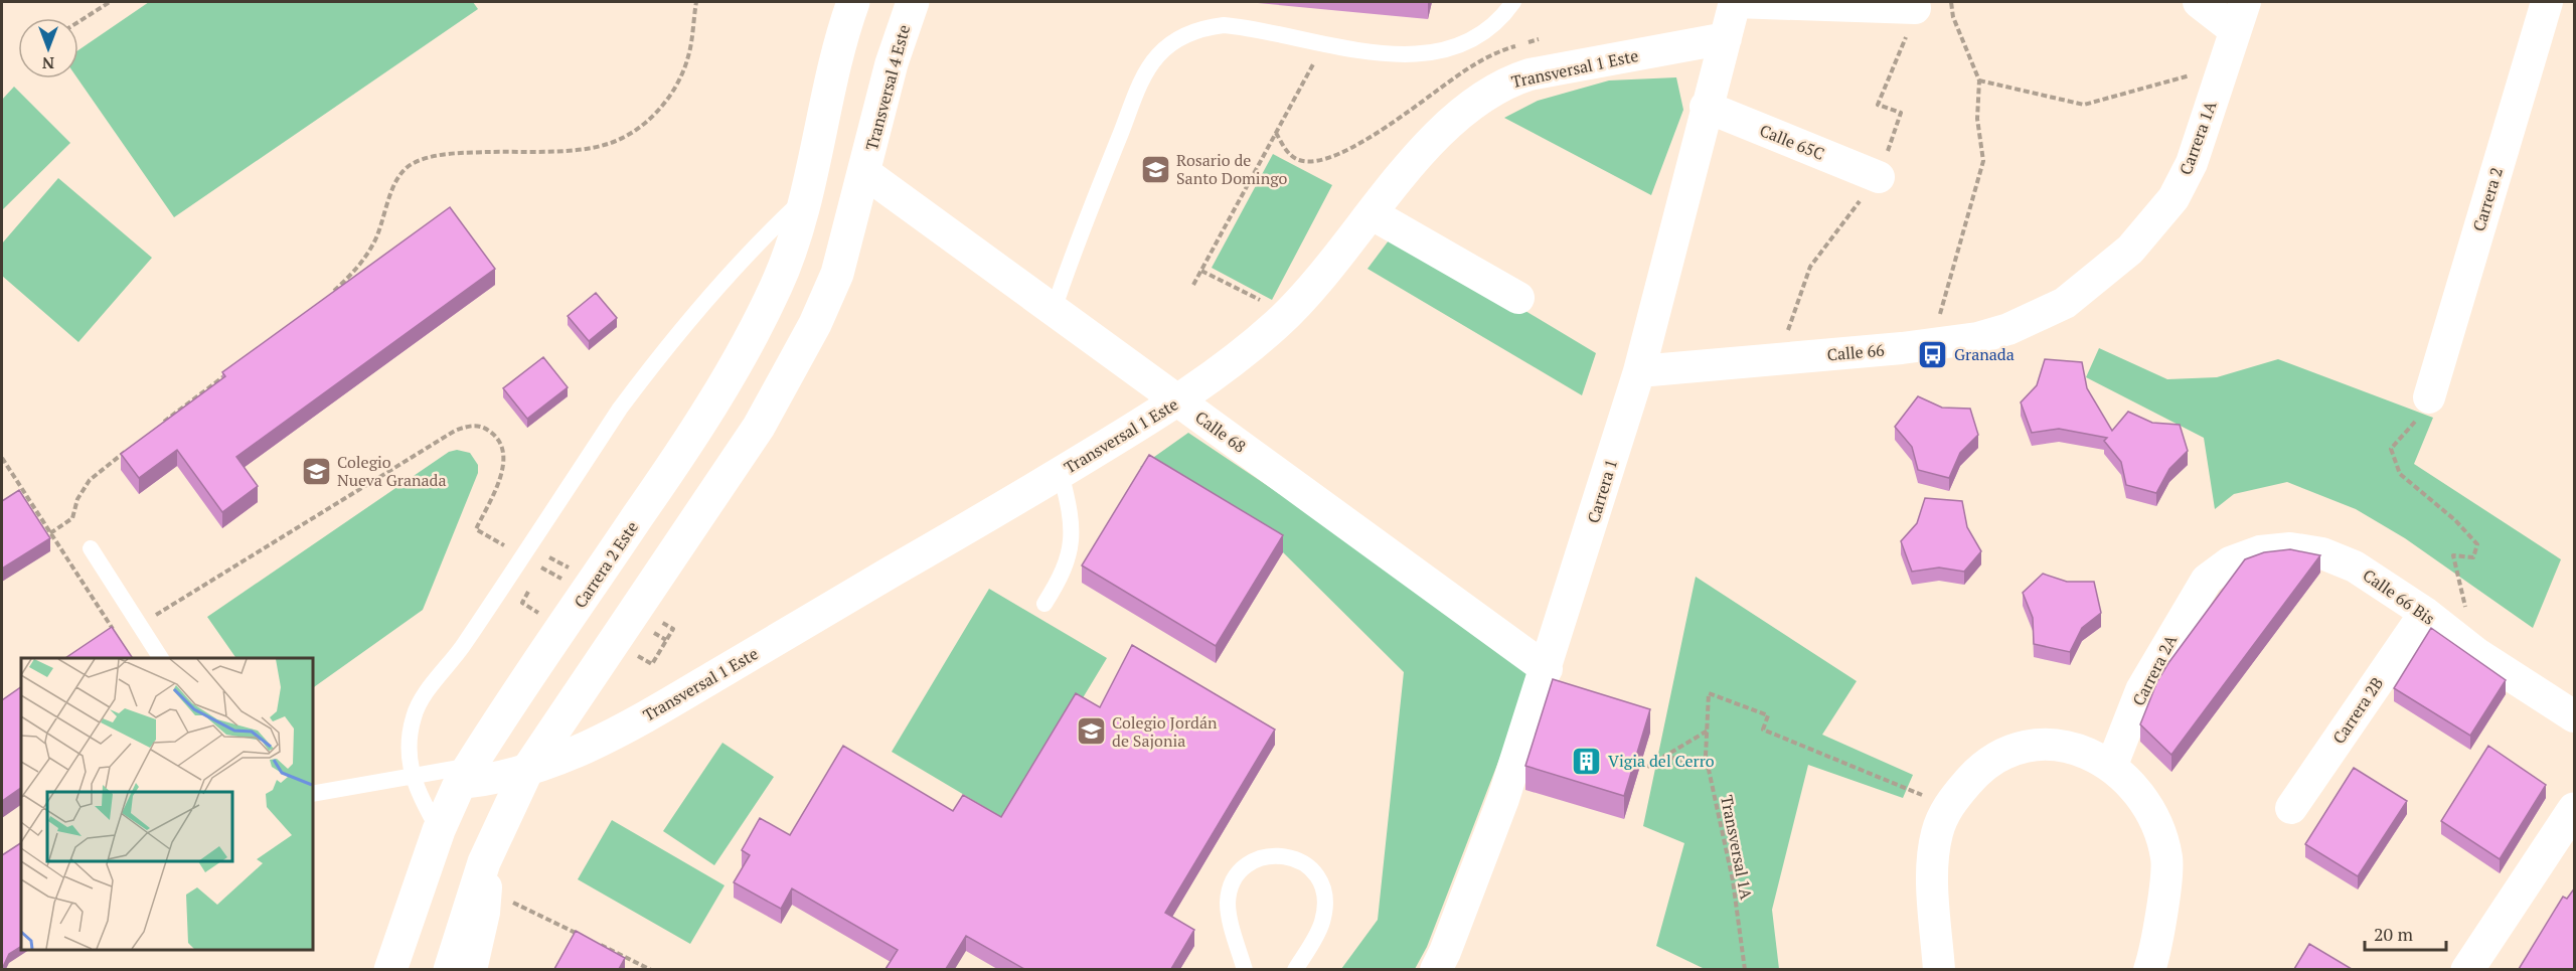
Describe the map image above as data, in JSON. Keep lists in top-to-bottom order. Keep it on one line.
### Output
{"streets":{"main road":["Transversal 4 Este","Carrera 2 Este"],"street":["Transversal 1 Este","Carrera 1A","Calle 65C","Carrera 2","Calle 66","Calle 68","Carrera 1","Calle 66 Bis","Carrera 2A","Carrera 2B"],"path":["Transversal 1A"]},"crossings":[["Transversal 1 Este","Calle 68"],["Transversal 1 Este","Carrera 1"],["Transversal 1 Este","Carrera 2 Este"],["Transversal 4 Este","Calle 68"],["Carrera 1A","Calle 66"],["Calle 65C","Carrera 1"],["Calle 66","Carrera 1"],["Calle 68","Carrera 1"],["Calle 66 Bis","Carrera 2A"],["Calle 66 Bis","Carrera 2B"]],"places":{"school or university":["Rosario de Santo Domingo","Colegio Nueva Granada","Colegio Jordán de Sajonia"],"bus stop":["Granada"],"building":["Vigia del Cerro"]},"scale_bar":"20 m","north":"bottom"}
